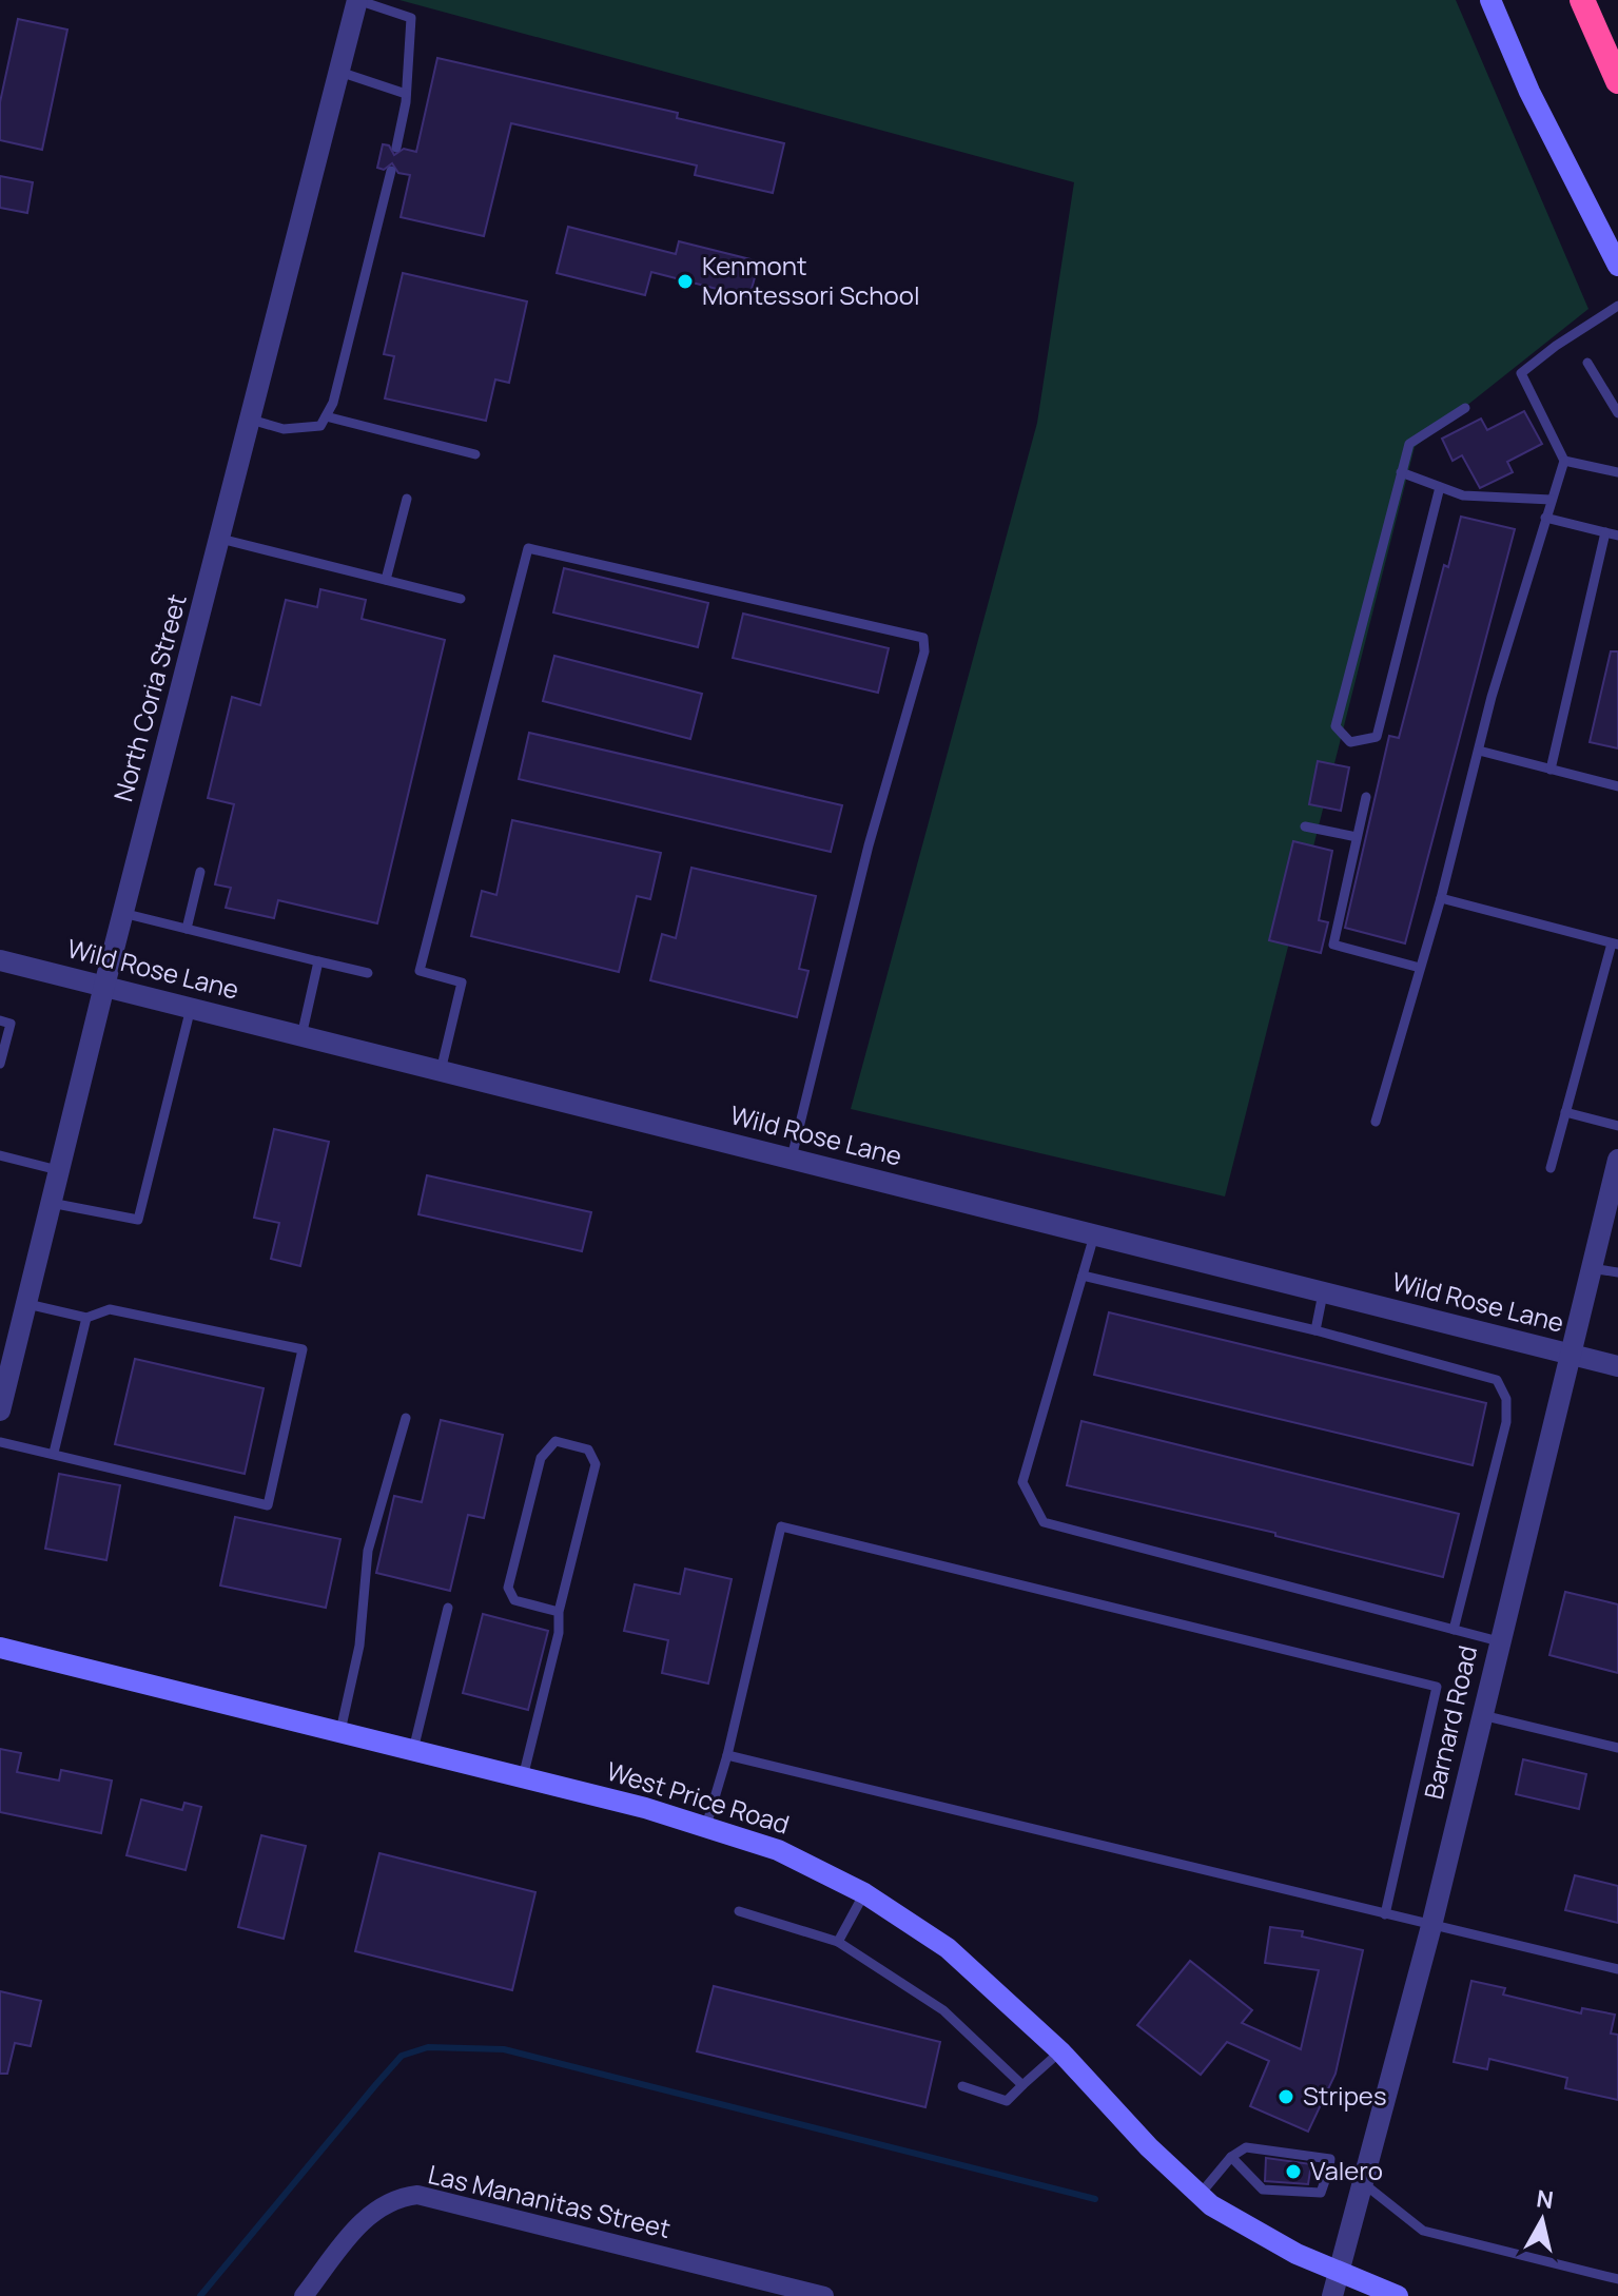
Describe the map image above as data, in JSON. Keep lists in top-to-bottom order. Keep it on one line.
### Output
{"streets":{"main road":["West Price Road"],"street":["North Coria Street","Wild Rose Lane","Barnard Road","Las Mananitas Street"]},"crossings":[["North Coria Street","Wild Rose Lane"],["Wild Rose Lane","Barnard Road"],["Barnard Road","West Price Road"]],"places":["Kenmont Montessori School","Stripes","Valero"],"north":"top"}
